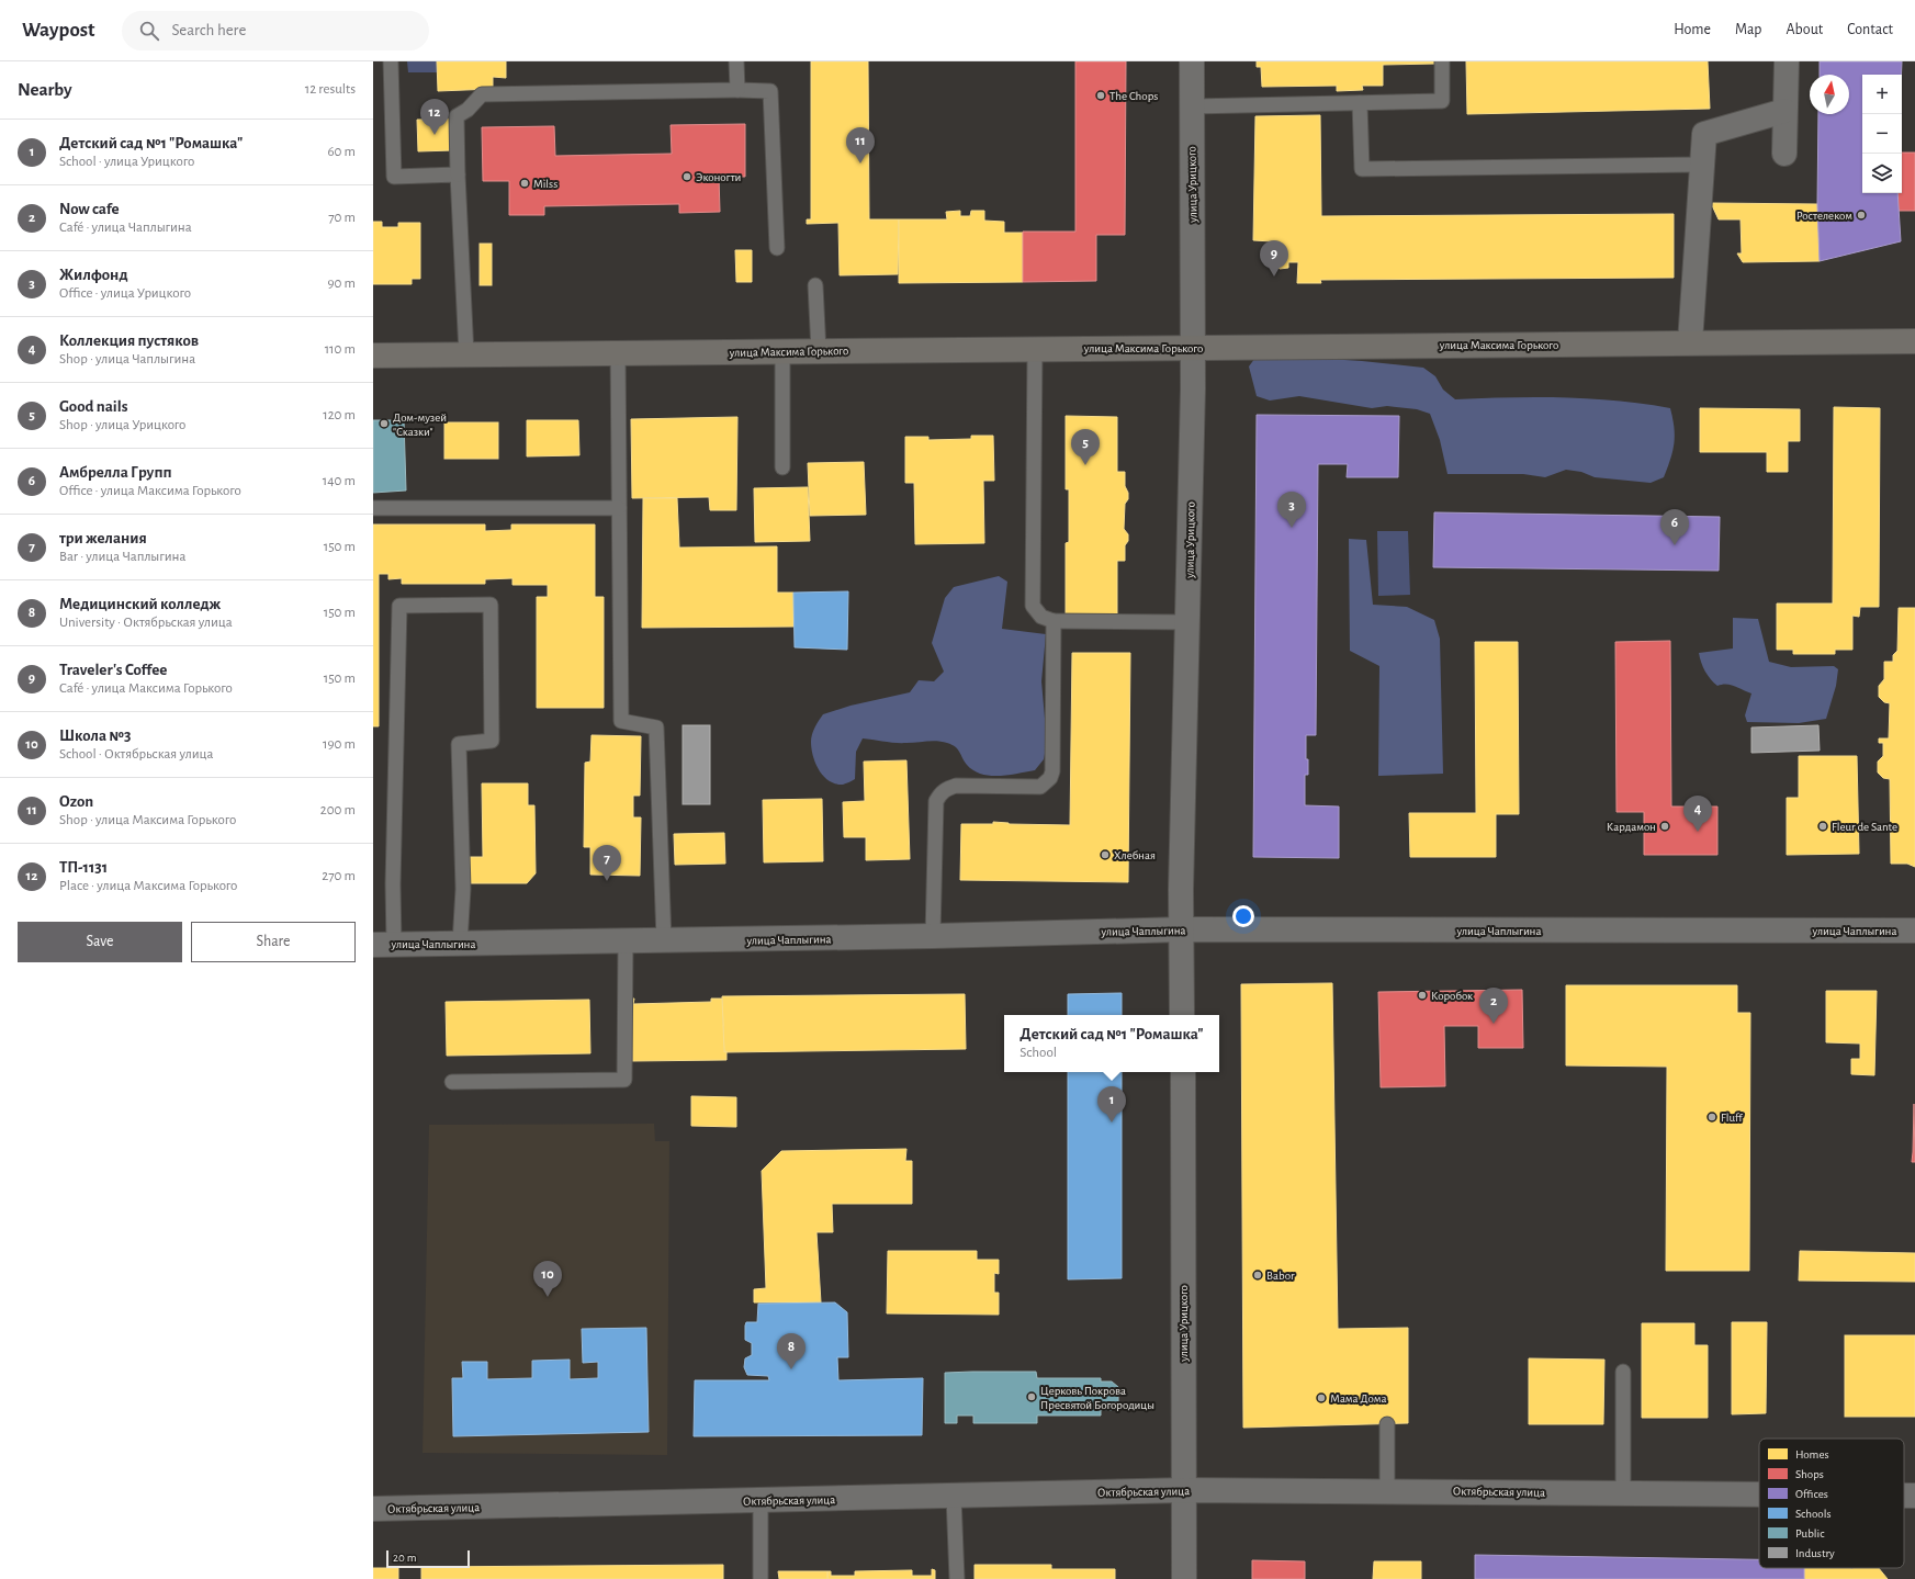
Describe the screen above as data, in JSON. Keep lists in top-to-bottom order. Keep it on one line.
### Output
{"streets":{"street":["улица Урицкого","улица Максима Горького","улица Чаплыгина","Октябрьская улица"]},"crossings":[["улица Урицкого","улица Максима Горького"],["улица Урицкого","улица Чаплыгина"],["улица Урицкого","Октябрьская улица"]],"places":["The Chops","Эконогти","Milss","Ростелеком","Дом-музей \"Сказки\"","Кардамон","Fleur de Sante","Хлебная","Коробок","Fluff","Babor","Церковь Покрова Пресвятой Богородицы","Мама Дома"],"legend":["Homes","Shops","Offices","Schools","Public","Industry"],"scale_bar":"20 m","north":"top","page":{"header":"Waypost","search":"Search here","nav":["Home","Map","About","Contact"],"heading":["Nearby","12 results"],"map_buttons":["+","−"],"pins":["12","11","9","5","3","6","4","7","2","1","10","8"],"list":[{"mark":"1","name":"Детский сад №1 \"Ромашка\"","note":"School · улица Урицкого","value":"60 m"},{"mark":"2","name":"Now cafe","note":"Café · улица Чаплыгина","value":"70 m"},{"mark":"3","name":"Жилфонд","note":"Office · улица Урицкого","value":"90 m"},{"mark":"4","name":"Коллекция пустяков","note":"Shop · улица Чаплыгина","value":"110 m"},{"mark":"5","name":"Good nails","note":"Shop · улица Урицкого","value":"120 m"},{"mark":"6","name":"Амбрелла Групп","note":"Office · улица Максима Горького","value":"140 m"},{"mark":"7","name":"три желания","note":"Bar · улица Чаплыгина","value":"150 m"},{"mark":"8","name":"Медицинский колледж","note":"University · Октябрьская улица","value":"150 m"},{"mark":"9","name":"Traveler's Coffee","note":"Café · улица Максима Горького","value":"150 m"},{"mark":"10","name":"Школа №3","note":"School · Октябрьская улица","value":"190 m"},{"mark":"11","name":"Ozon","note":"Shop · улица Максима Горького","value":"200 m"},{"mark":"12","name":"ТП-1131","note":"Place · улица Максима Горького","value":"270 m"}],"buttons":["Save","Share"],"popup":["Детский сад №1 \"Ромашка\"","School"],"scale":"20 m"}}
